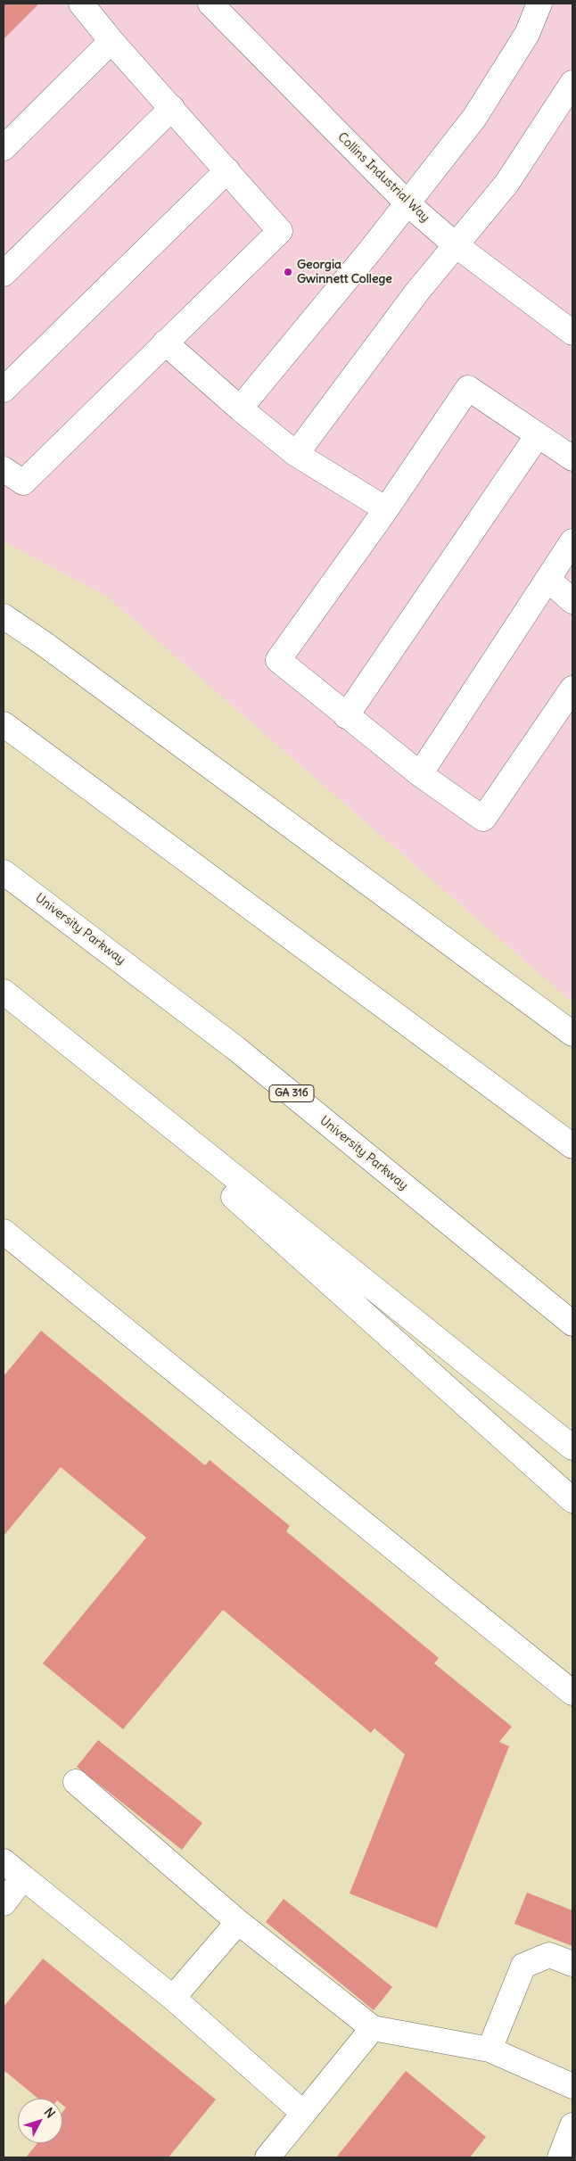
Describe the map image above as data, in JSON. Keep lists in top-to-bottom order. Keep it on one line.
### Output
{"streets":{"main road":["Collins Industrial Way","University Parkway","GA 316"]},"places":["Georgia Gwinnett College"],"north":"top right"}
